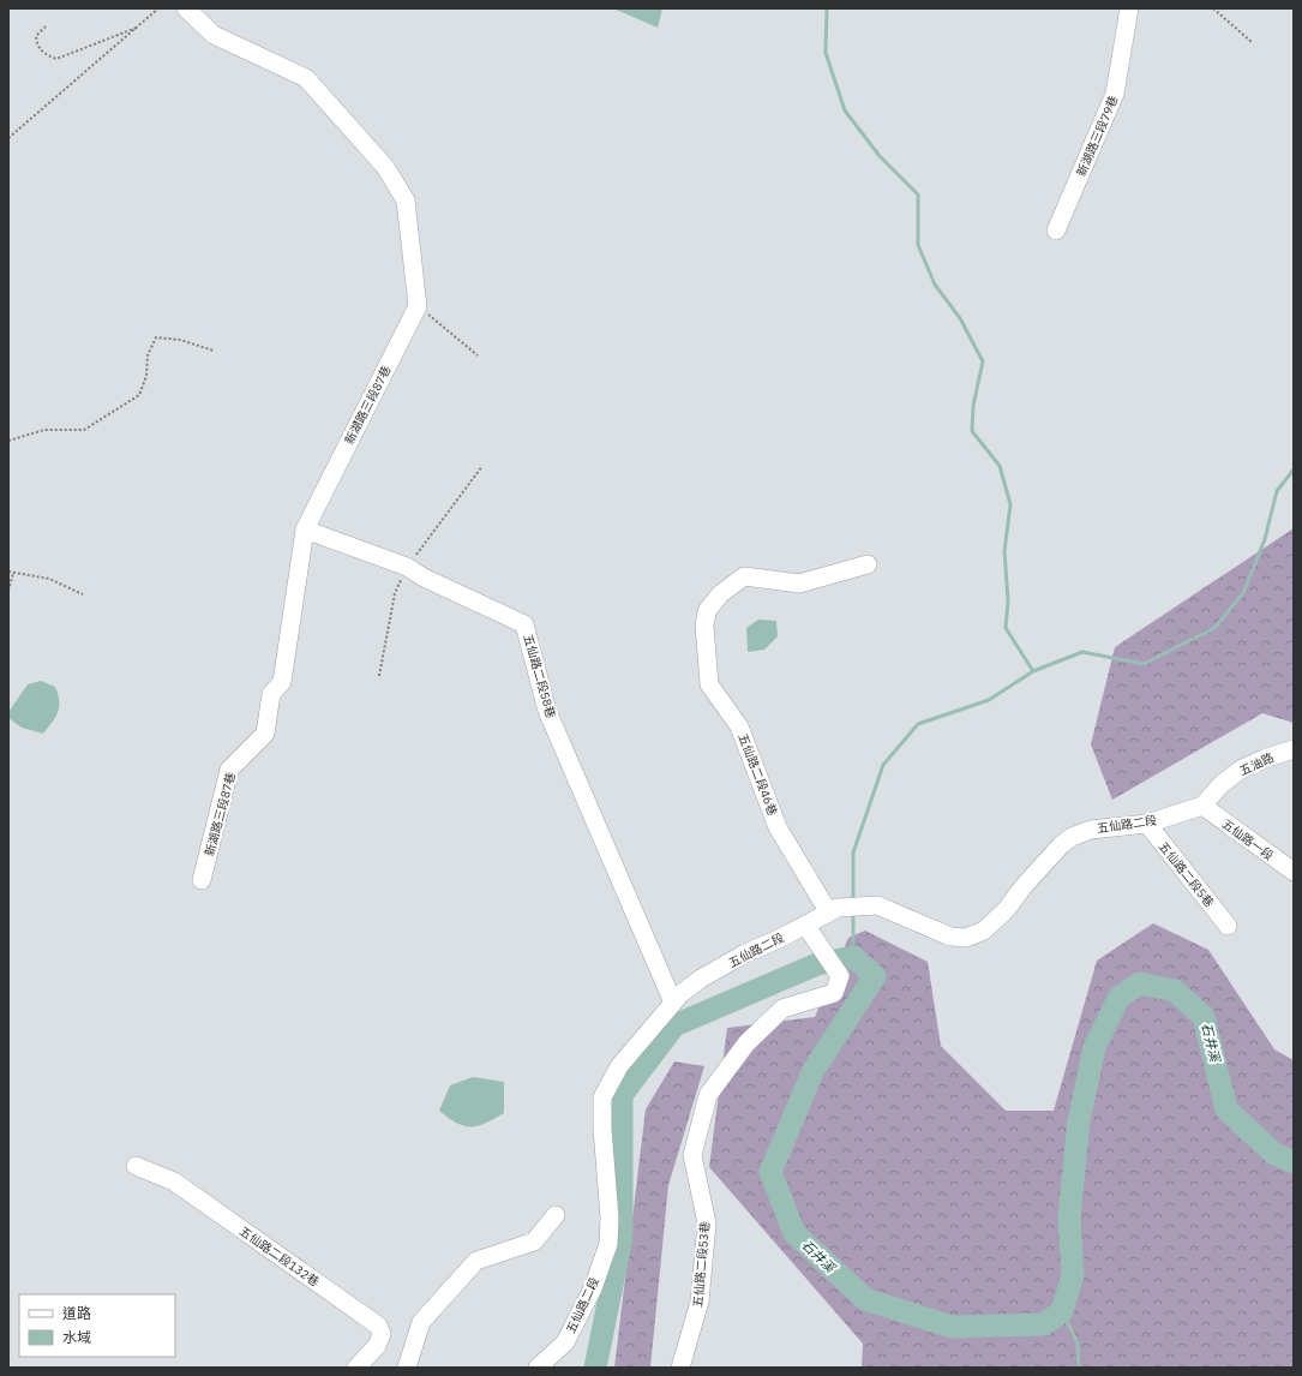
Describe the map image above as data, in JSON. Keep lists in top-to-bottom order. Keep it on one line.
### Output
{"streets":{"street":["新湖路三段79巷","新湖路三段87巷","五仙路二段58巷","五油路","五仙路二段46巷","五仙路二段","五仙路一段","五仙路二段5巷","五仙路二段132巷","五仙路二段53巷"]},"crossings":[["新湖路三段87巷","五仙路二段58巷"],["五仙路二段58巷","五仙路二段"],["五油路","五仙路二段"],["五油路","五仙路一段"],["五仙路二段46巷","五仙路二段"],["五仙路二段","五仙路一段"],["五仙路二段","五仙路二段5巷"],["五仙路二段","五仙路二段53巷"]],"water":["石井溪"],"legend":["道路","水域"]}
